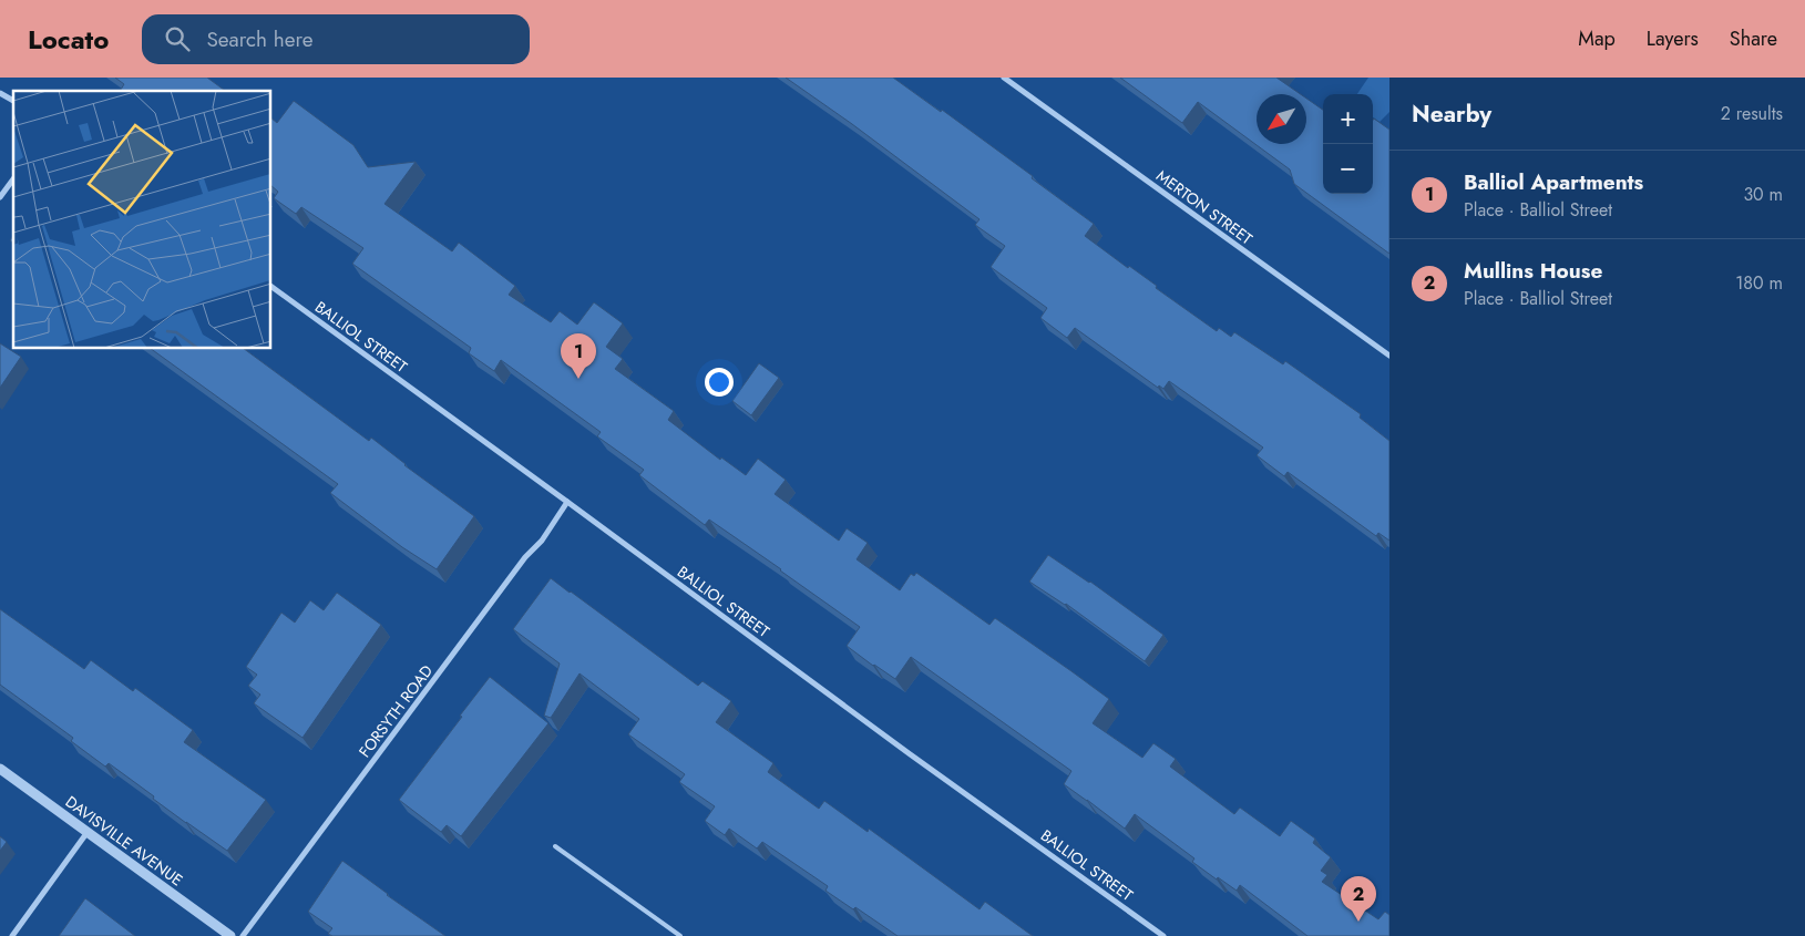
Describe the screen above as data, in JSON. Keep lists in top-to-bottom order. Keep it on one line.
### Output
{"streets":{"street":["MERTON STREET","BALLIOL STREET","FORSYTH ROAD","DAVISVILLE AVENUE"]},"crossings":[["BALLIOL STREET","FORSYTH ROAD"]],"north":"bottom left","page":{"header":"Locato","search":"Search here","nav":["Map","Layers","Share"],"heading":["Nearby","2 results"],"map_buttons":["+","−"],"list":[{"mark":"1","name":"Balliol Apartments","note":"Place · Balliol Street","value":"30 m"},{"mark":"2","name":"Mullins House","note":"Place · Balliol Street","value":"180 m"}],"pins":["1","2"]}}
